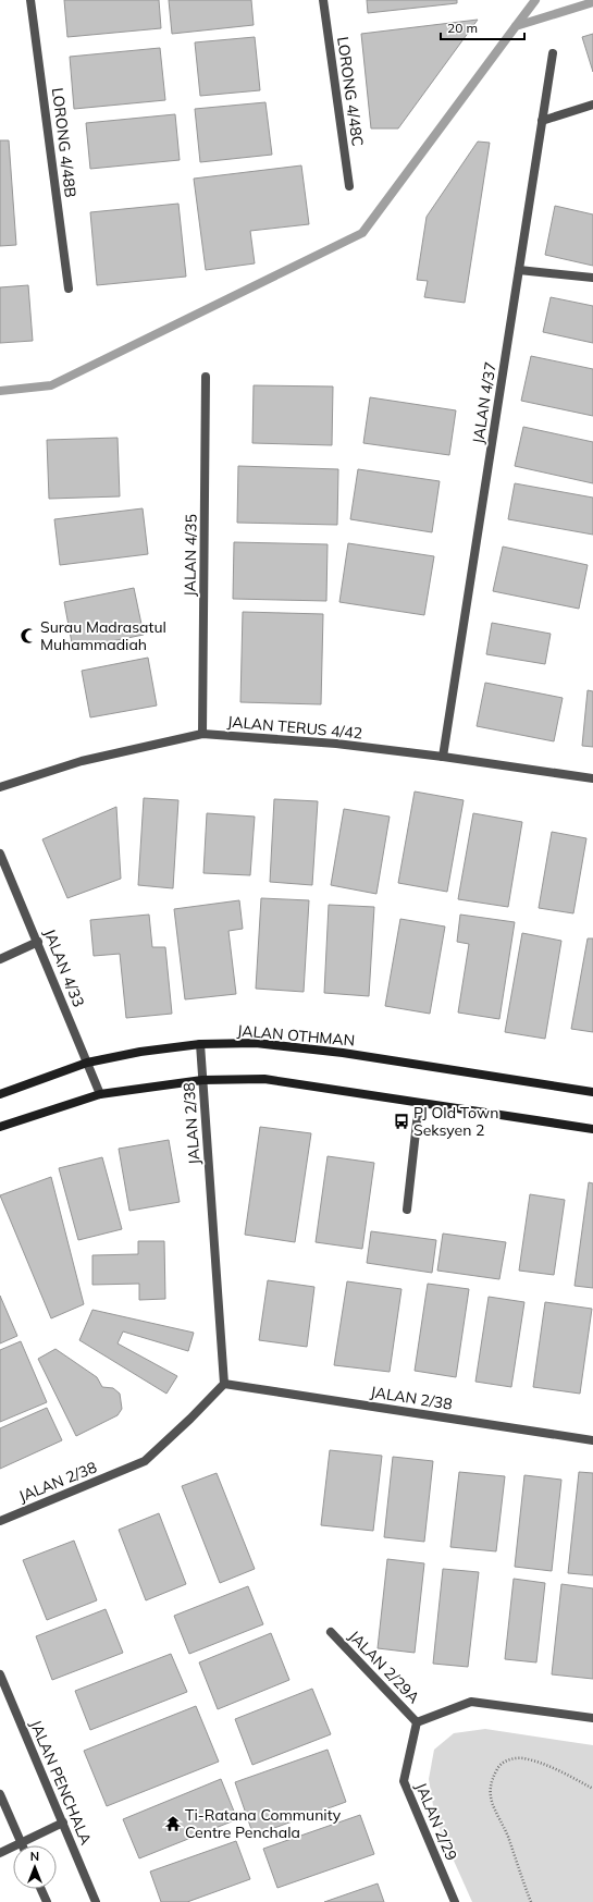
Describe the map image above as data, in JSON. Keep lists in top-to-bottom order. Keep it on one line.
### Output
{"streets":{"main road":["JALAN OTHMAN"],"street":["LORONG 4/48C","LORONG 4/48B","JALAN 4/37","JALAN 4/35","JALAN TERUS 4/42","JALAN 4/33","JALAN 2/38","JALAN 2/29A","JALAN PENCHALA","JALAN 2/29"]},"crossings":[["JALAN 4/37","JALAN TERUS 4/42"],["JALAN 4/35","JALAN TERUS 4/42"],["JALAN 4/33","JALAN OTHMAN"],["JALAN OTHMAN","JALAN 2/38"],["JALAN 2/29A","JALAN 2/29"]],"places":{"mosque":["Surau Madrasatul Muhammadiah"],"bus stop":["PJ Old Town Seksyen 2"],"temple":["Ti-Ratana Community Centre Penchala"]},"scale_bar":"20 m","north":"top"}
